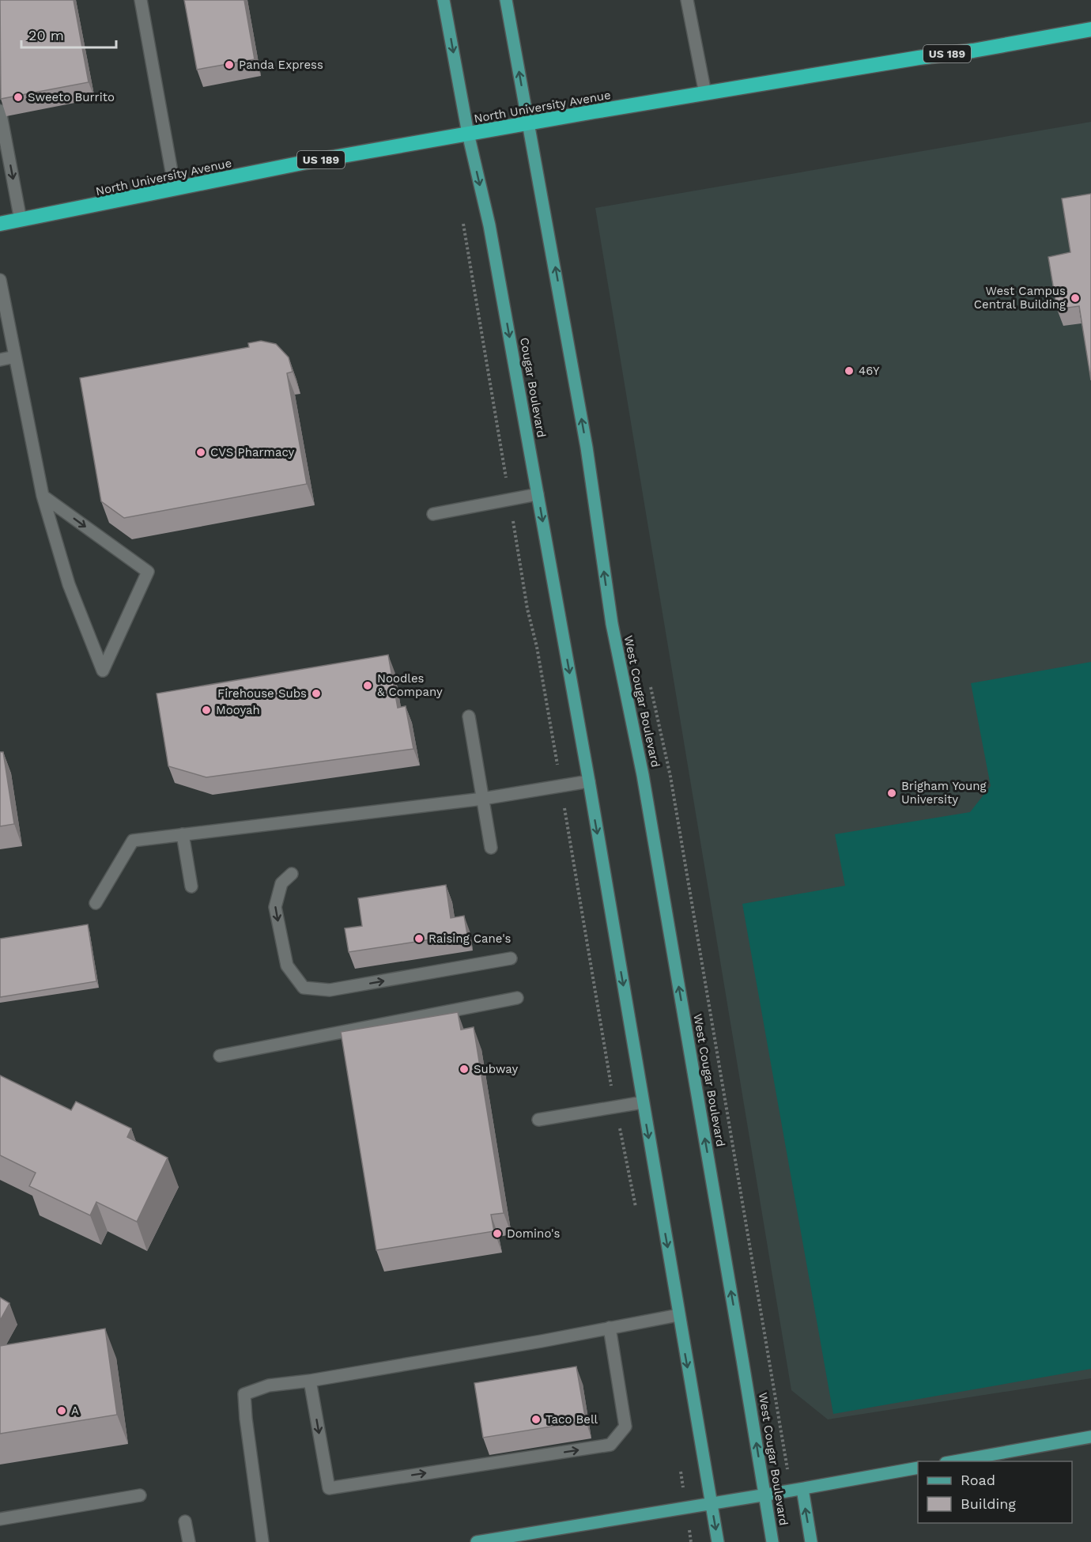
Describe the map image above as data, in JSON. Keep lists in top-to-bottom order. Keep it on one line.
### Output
{"streets":{"highway":["US 189","North University Avenue"],"main road":["Cougar Boulevard","West Cougar Boulevard"]},"crossings":[["North University Avenue","Cougar Boulevard"],["North University Avenue","West Cougar Boulevard"]],"one_way":["Cougar Boulevard"],"places":["Panda Express","Sweeto Burrito","West Campus Central Building","46Y","CVS Pharmacy","Noodles & Company","Firehouse Subs","Mooyah","Brigham Young University","Raising Cane's","Subway","Domino's","A","Taco Bell"],"legend":["Road","Building"],"scale_bar":"20 m"}
